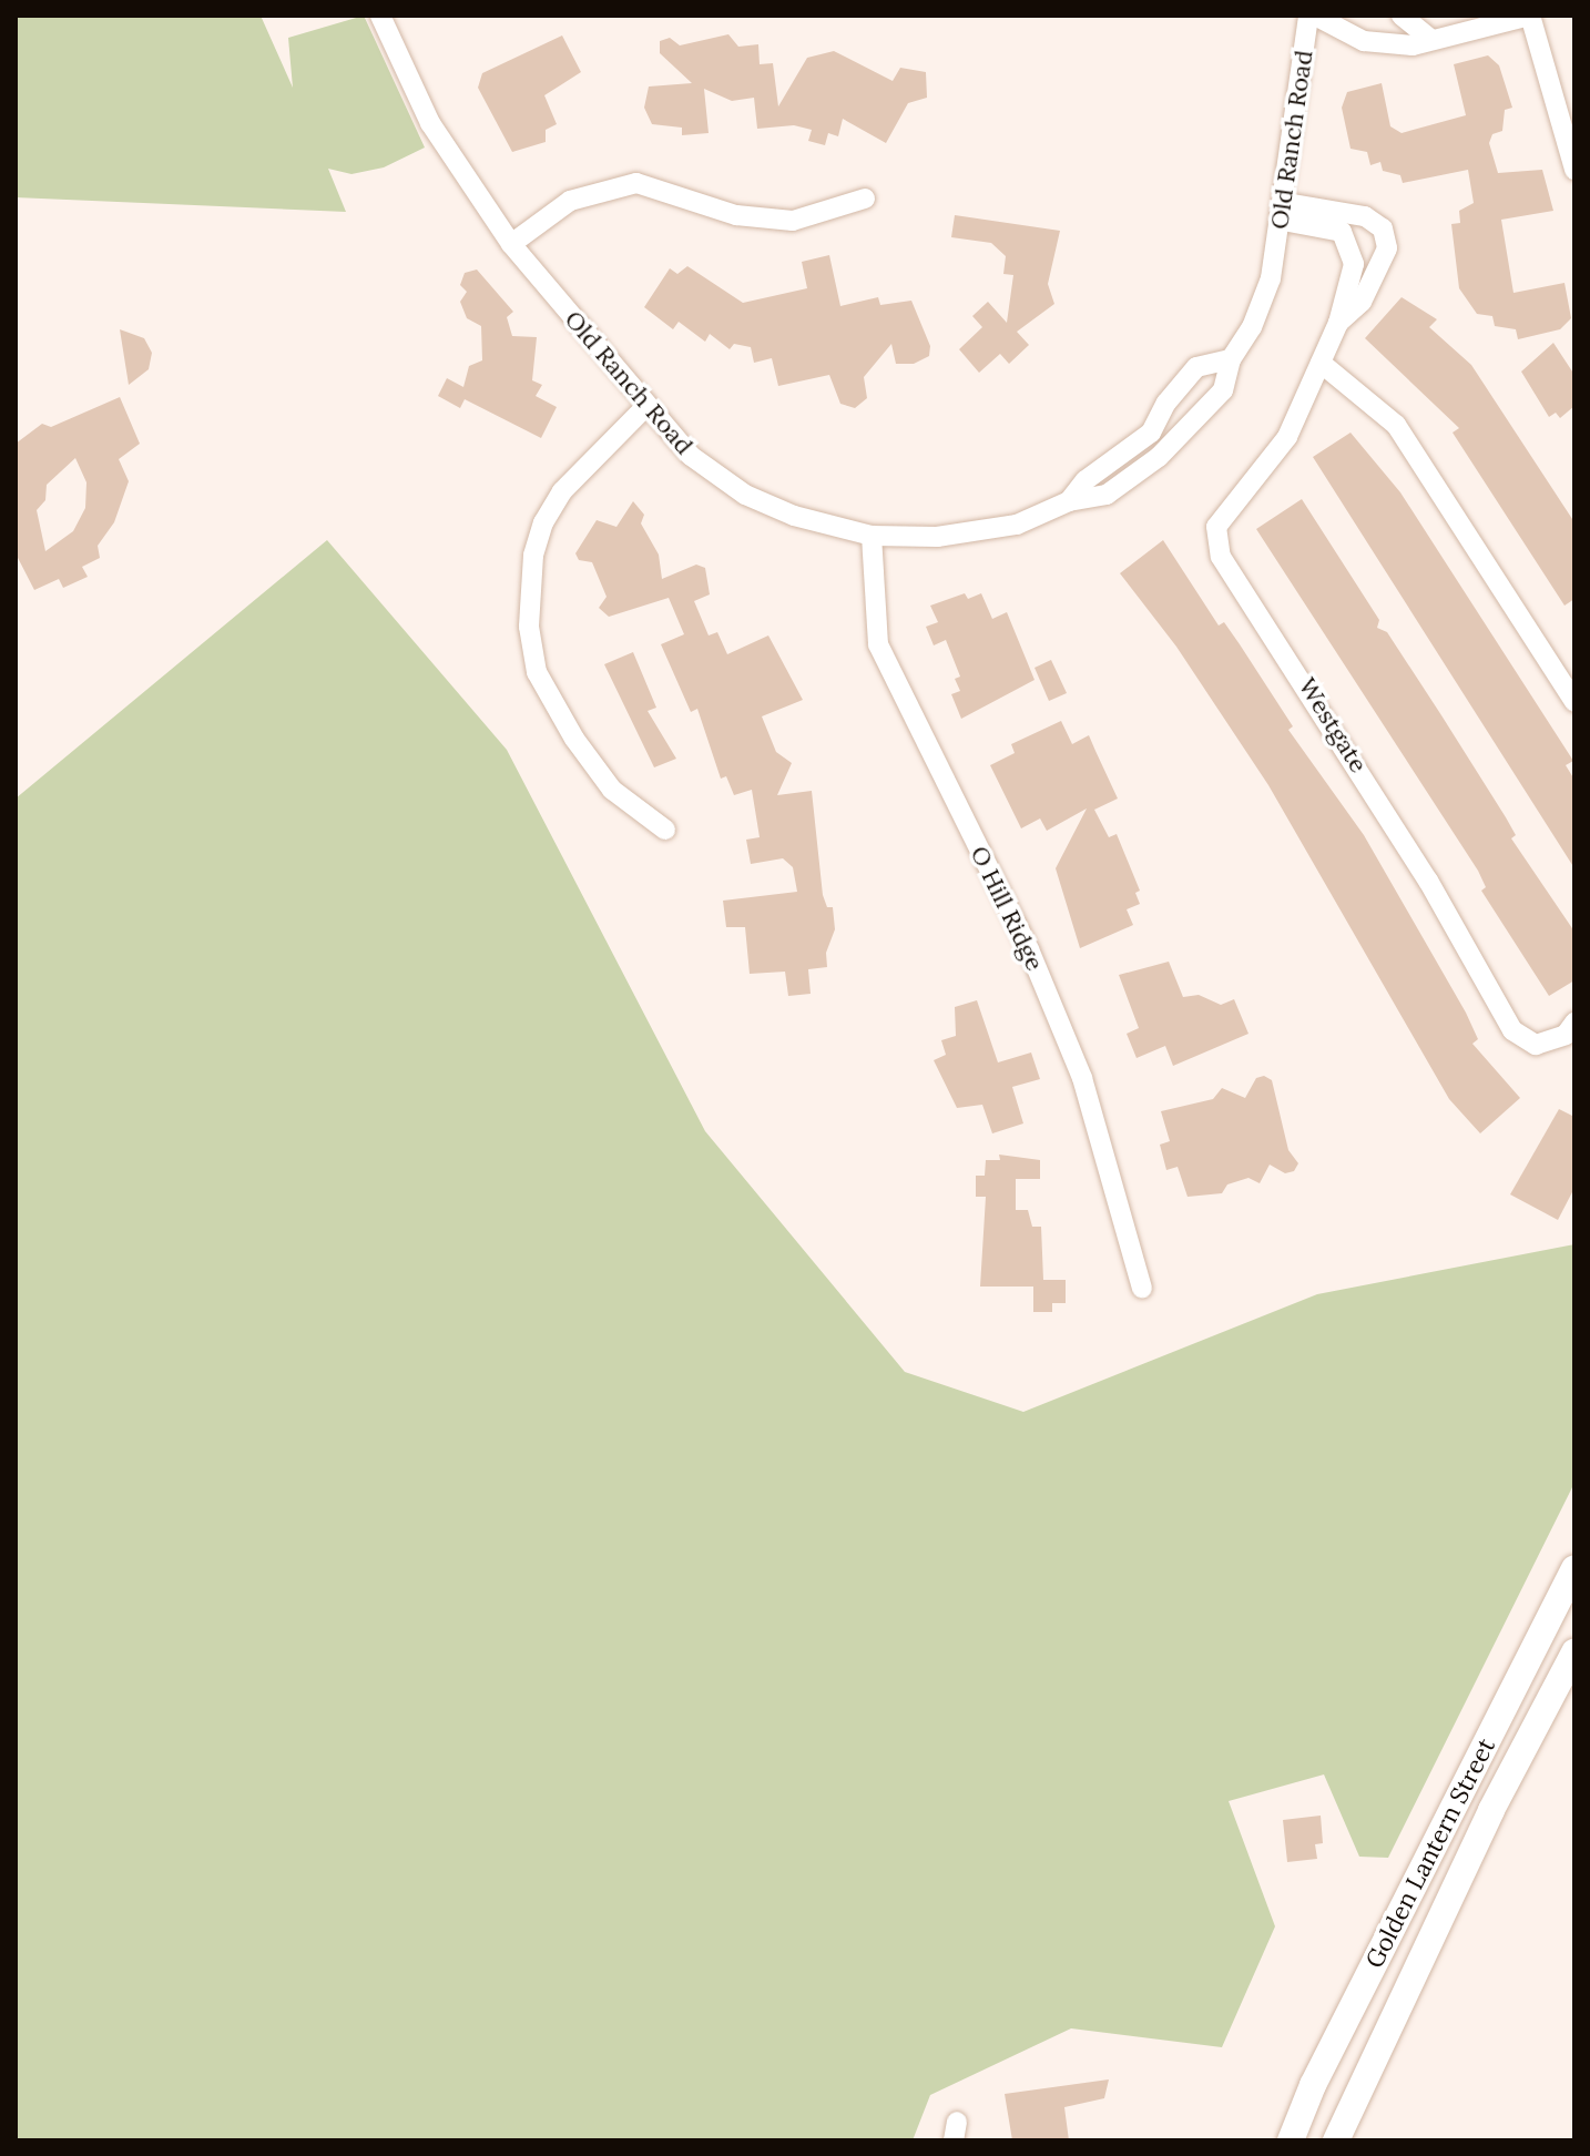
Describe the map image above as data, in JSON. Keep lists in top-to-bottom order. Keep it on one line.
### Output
{"streets":{"main road":["Golden Lantern Street"],"street":["Old Ranch Road","Westgate","O Hill Ridge"]},"crossings":[["Old Ranch Road","Westgate"],["Old Ranch Road","O Hill Ridge"]]}
